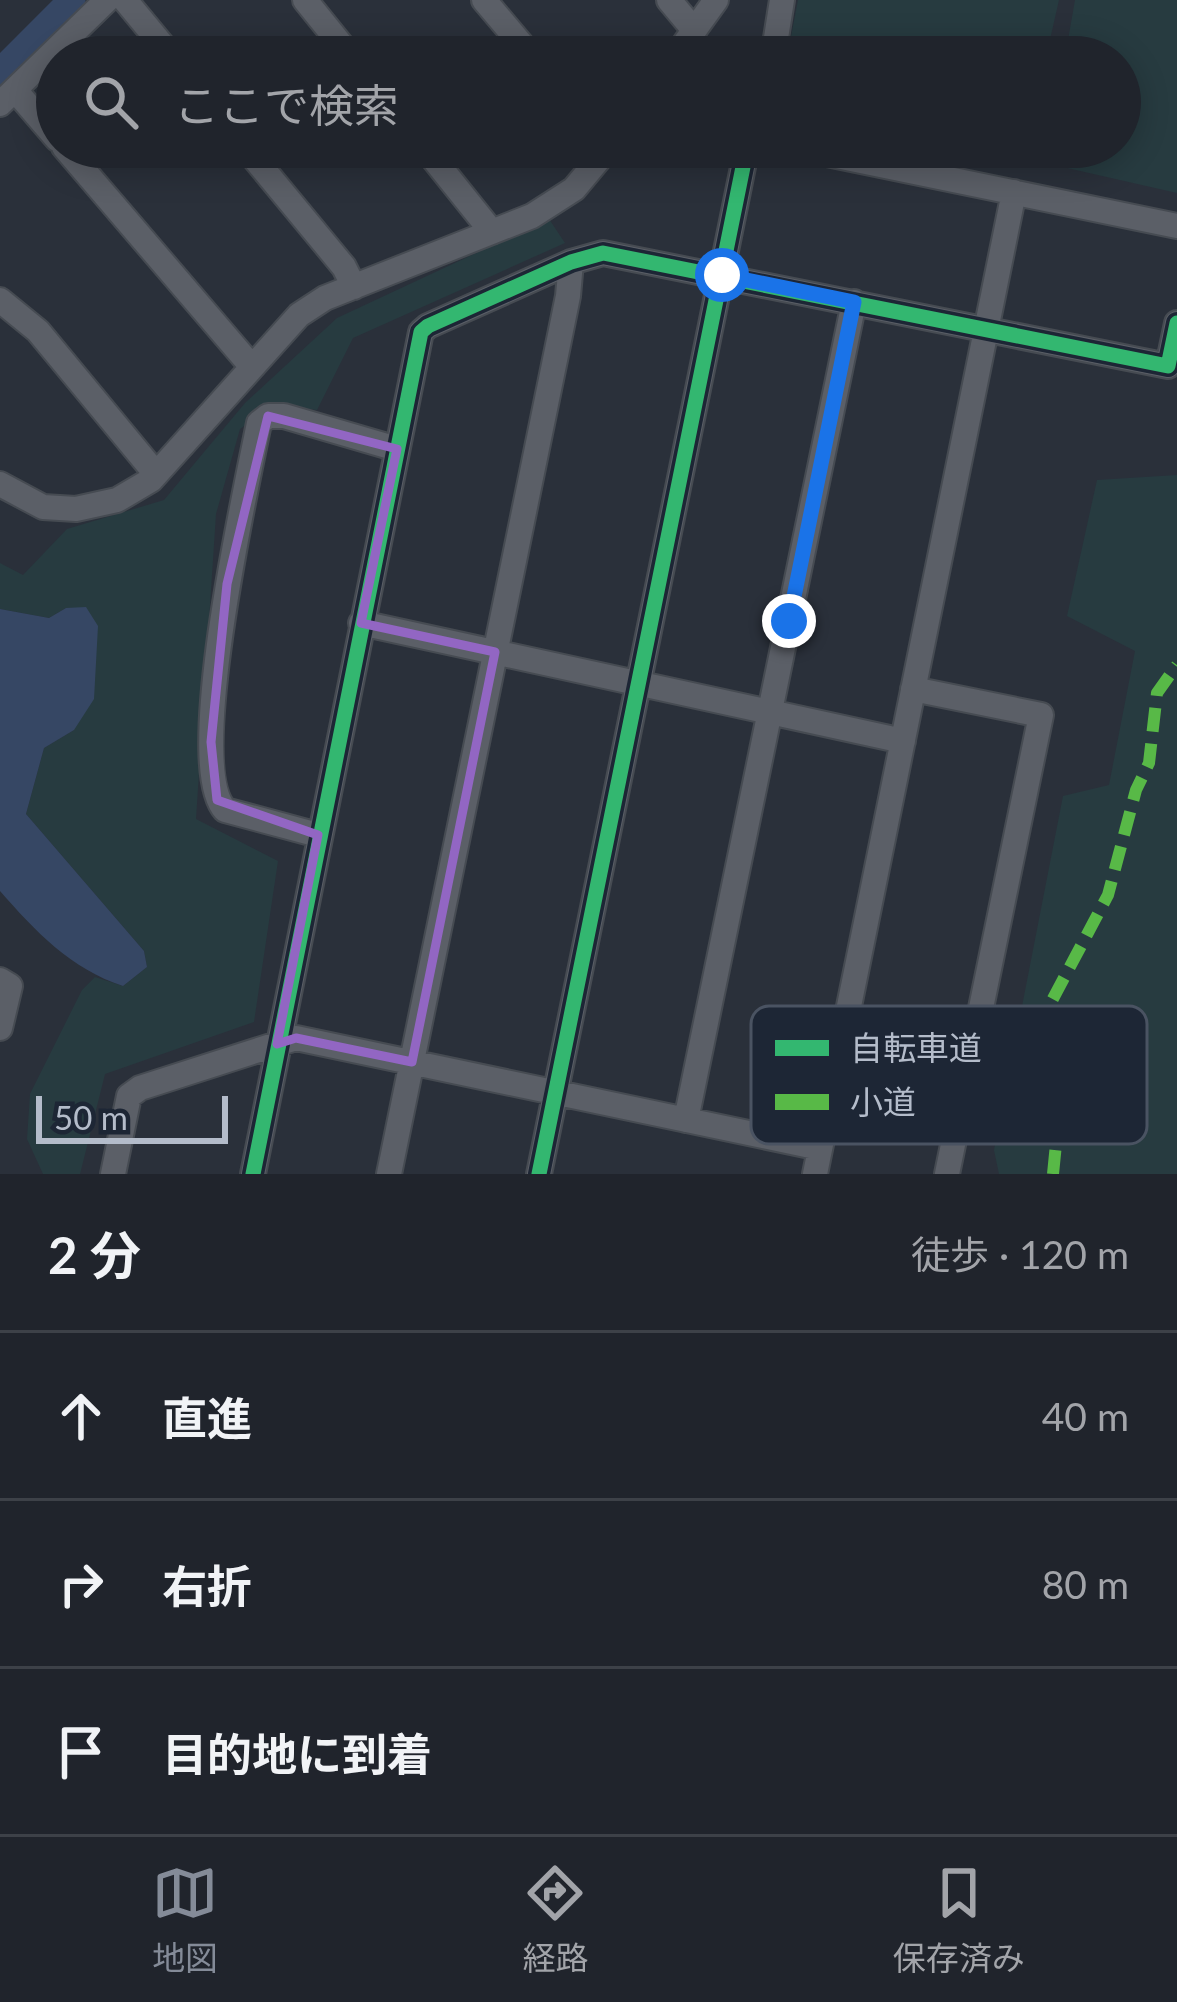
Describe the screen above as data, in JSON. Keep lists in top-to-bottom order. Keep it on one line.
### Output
{"legend":["自転車道","小道"],"scale_bar":"50 m","page":{"search":"ここで検索","scale":"50 m","heading":["2 分","徒歩 · 120 m"],"list":[["直進","40 m"],["右折","80 m"],"目的地に到着"],"nav":["地図","経路","保存済み"]}}
